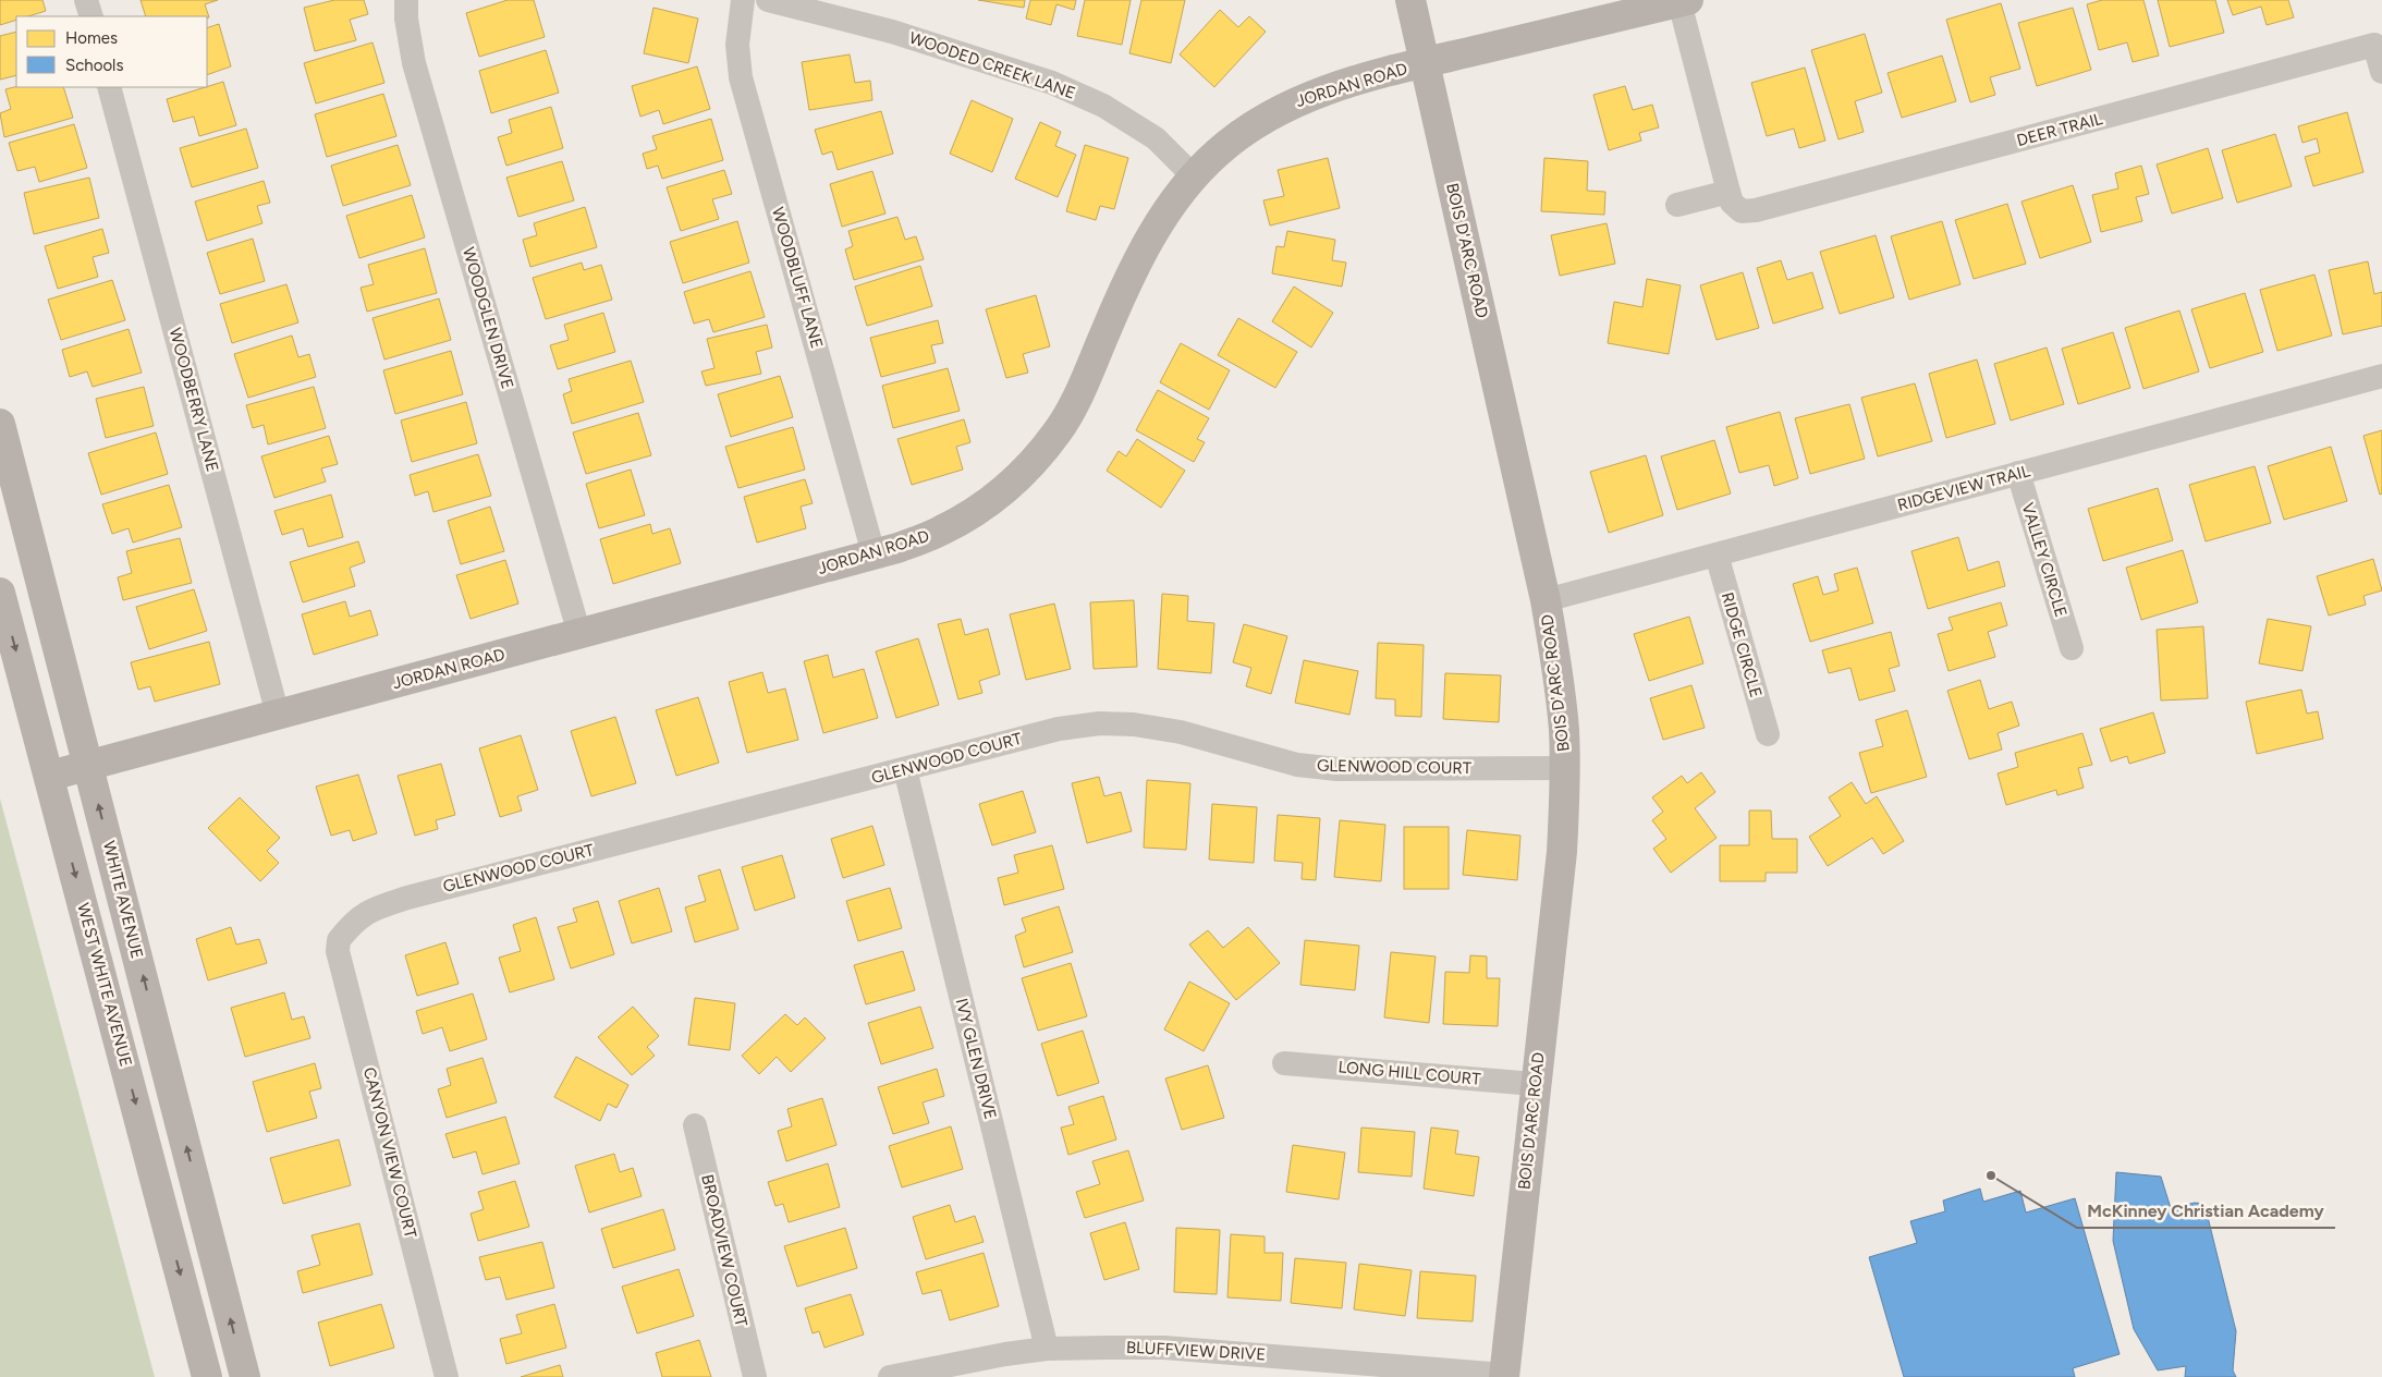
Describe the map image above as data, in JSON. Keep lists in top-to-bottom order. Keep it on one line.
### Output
{"streets":{"street":["WOODED CREEK LANE","JORDAN ROAD","DEER TRAIL","BOIS D'ARC ROAD","WOODBLUFF LANE","WOODGLEN DRIVE","WOODBERRY LANE","RIDGEVIEW TRAIL","VALLEY CIRCLE","RIDGE CIRCLE","GLENWOOD COURT","WHITE AVENUE","WEST WHITE AVENUE","IVY GLEN DRIVE","LONG HILL COURT","CANYON VIEW COURT","BROADVIEW COURT","BLUFFVIEW DRIVE"]},"crossings":[["WOODED CREEK LANE","JORDAN ROAD"],["JORDAN ROAD","DEER TRAIL"],["JORDAN ROAD","BOIS D'ARC ROAD"],["JORDAN ROAD","WOODBLUFF LANE"],["JORDAN ROAD","WOODGLEN DRIVE"],["JORDAN ROAD","WOODBERRY LANE"],["JORDAN ROAD","WHITE AVENUE"],["JORDAN ROAD","WEST WHITE AVENUE"],["BOIS D'ARC ROAD","RIDGEVIEW TRAIL"],["BOIS D'ARC ROAD","GLENWOOD COURT"],["BOIS D'ARC ROAD","LONG HILL COURT"],["BOIS D'ARC ROAD","BLUFFVIEW DRIVE"],["RIDGEVIEW TRAIL","VALLEY CIRCLE"],["RIDGEVIEW TRAIL","RIDGE CIRCLE"],["GLENWOOD COURT","IVY GLEN DRIVE"],["GLENWOOD COURT","CANYON VIEW COURT"],["IVY GLEN DRIVE","BLUFFVIEW DRIVE"]],"one_way":["WHITE AVENUE","WEST WHITE AVENUE"],"places":["McKinney Christian Academy"],"legend":["Homes","Schools"]}
